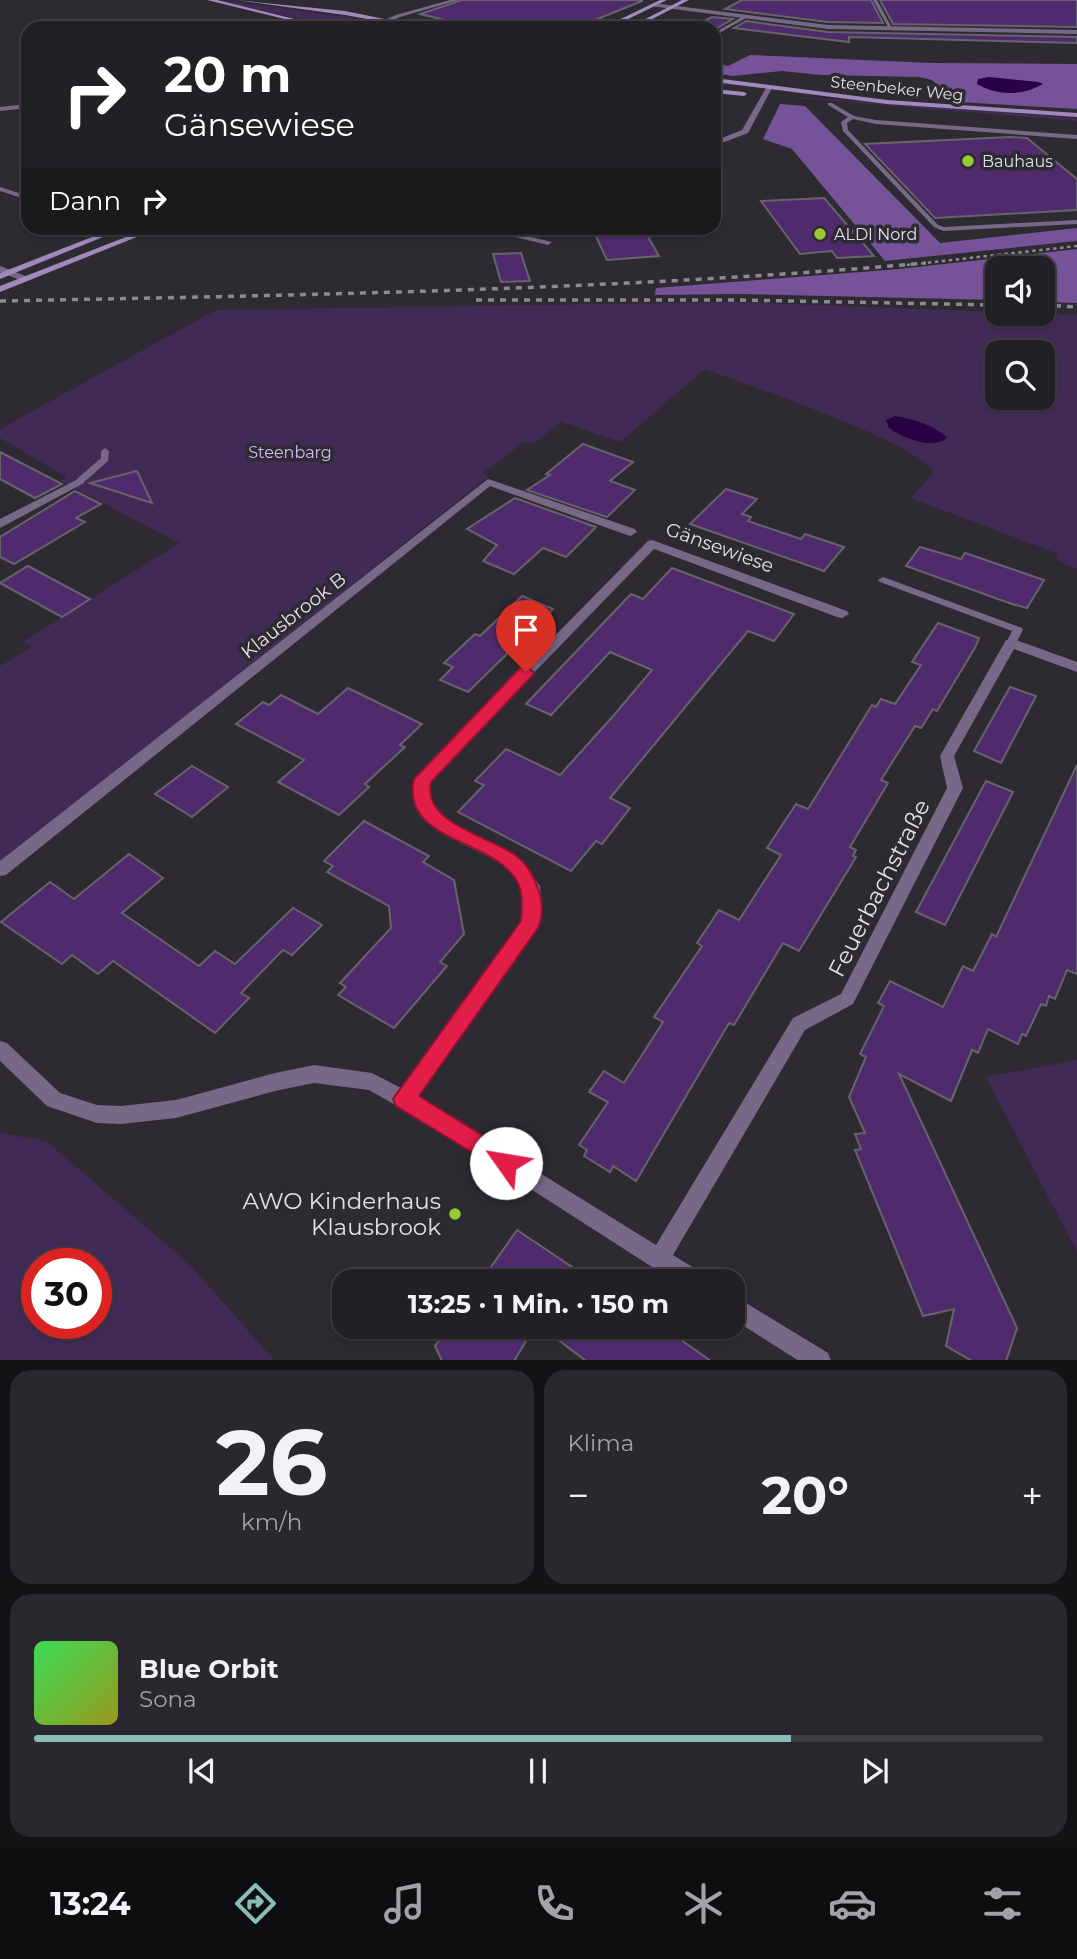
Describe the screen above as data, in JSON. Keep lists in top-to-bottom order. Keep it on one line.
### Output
{"streets":{"main road":["Steenbeker Weg"],"street":["Gänsewiese","Klausbrook B","Feuerbachstraße"]},"parks":["Steenbarg"],"places":["Bauhaus","ALDI Nord","AWO Kinderhaus Klausbrook"],"page":{"turn":["20 m","Gänsewiese"],"then":"Dann","limit":"30","trip":"13:25 · 1 Min. · 150 m","tile":[["26","km/h"],"Klima"],"heat":["−","20°","+"],"song":["Blue Orbit","Sona"],"tabs":"13:24"}}
